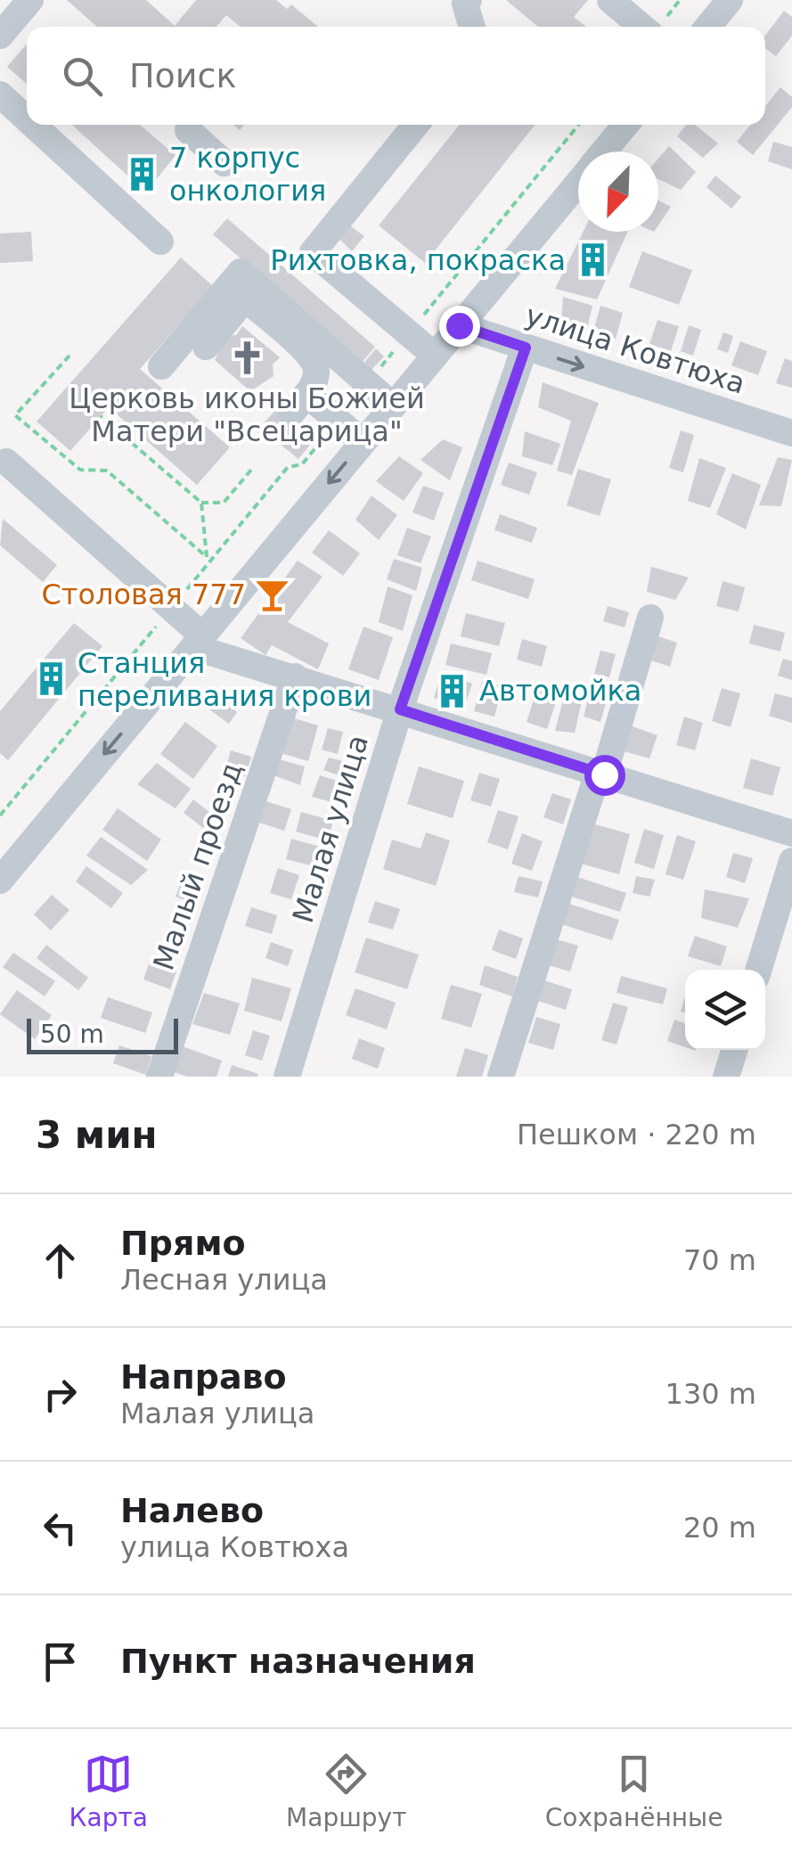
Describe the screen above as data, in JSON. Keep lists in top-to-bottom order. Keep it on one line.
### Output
{"streets":{"street":["улица Ковтюха","Малая улица","Малый проезд"]},"crossings":[["улица Ковтюха","Малая улица"]],"one_way":["улица Ковтюха"],"places":{"building":["7 корпус онкология","Рихтовка, покраска","Станция переливания крови","Автомойка"],"church":["Церковь иконы Божией Матери \"Всецарица\""],"bar":["Столовая 777"]},"scale_bar":"50 m","north":"bottom left","page":{"search":"Поиск","scale":"50 m","heading":["3 мин","Пешком · 220 m"],"list":[["Прямо","Лесная улица","70 m"],["Направо","Малая улица","130 m"],["Налево","улица Ковтюха","20 m"],"Пункт назначения"],"nav":["Карта","Маршрут","Сохранённые"]}}
